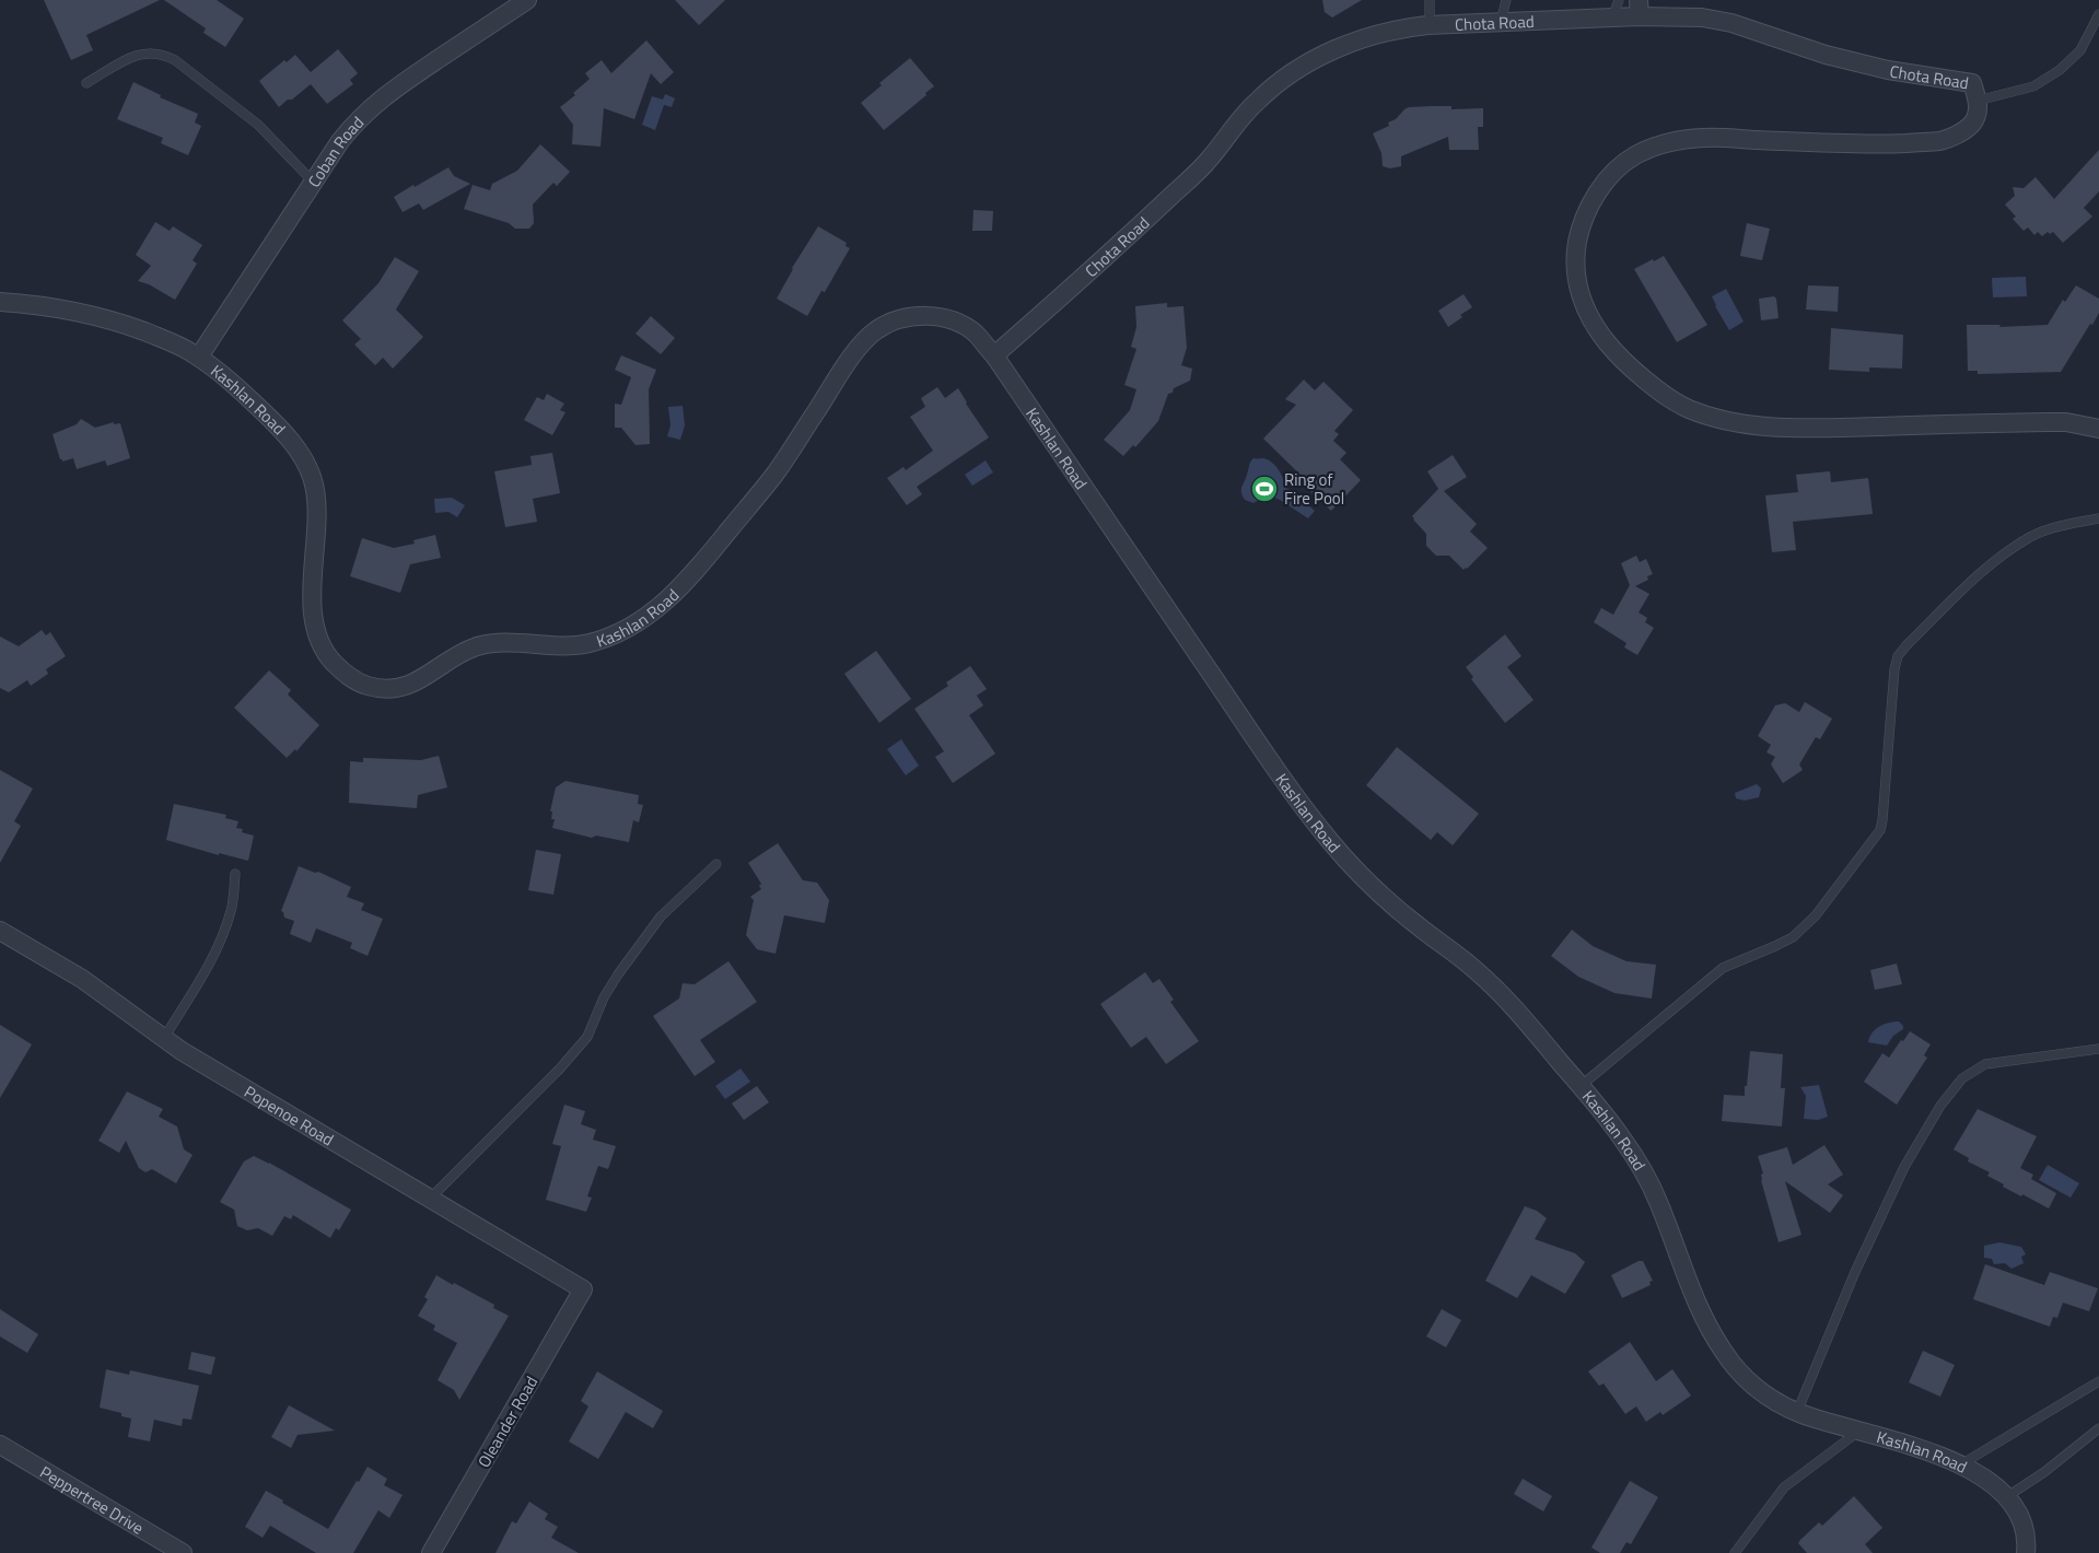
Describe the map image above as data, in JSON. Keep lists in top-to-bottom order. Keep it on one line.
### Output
{"streets":{"street":["Chota Road","Coban Road","Kashlan Road","Popenoe Road","Oleander Road","Peppertree Drive"]},"crossings":[["Chota Road","Kashlan Road"],["Coban Road","Kashlan Road"],["Popenoe Road","Oleander Road"]],"places":{"sports":["Ring of Fire Pool"]}}
